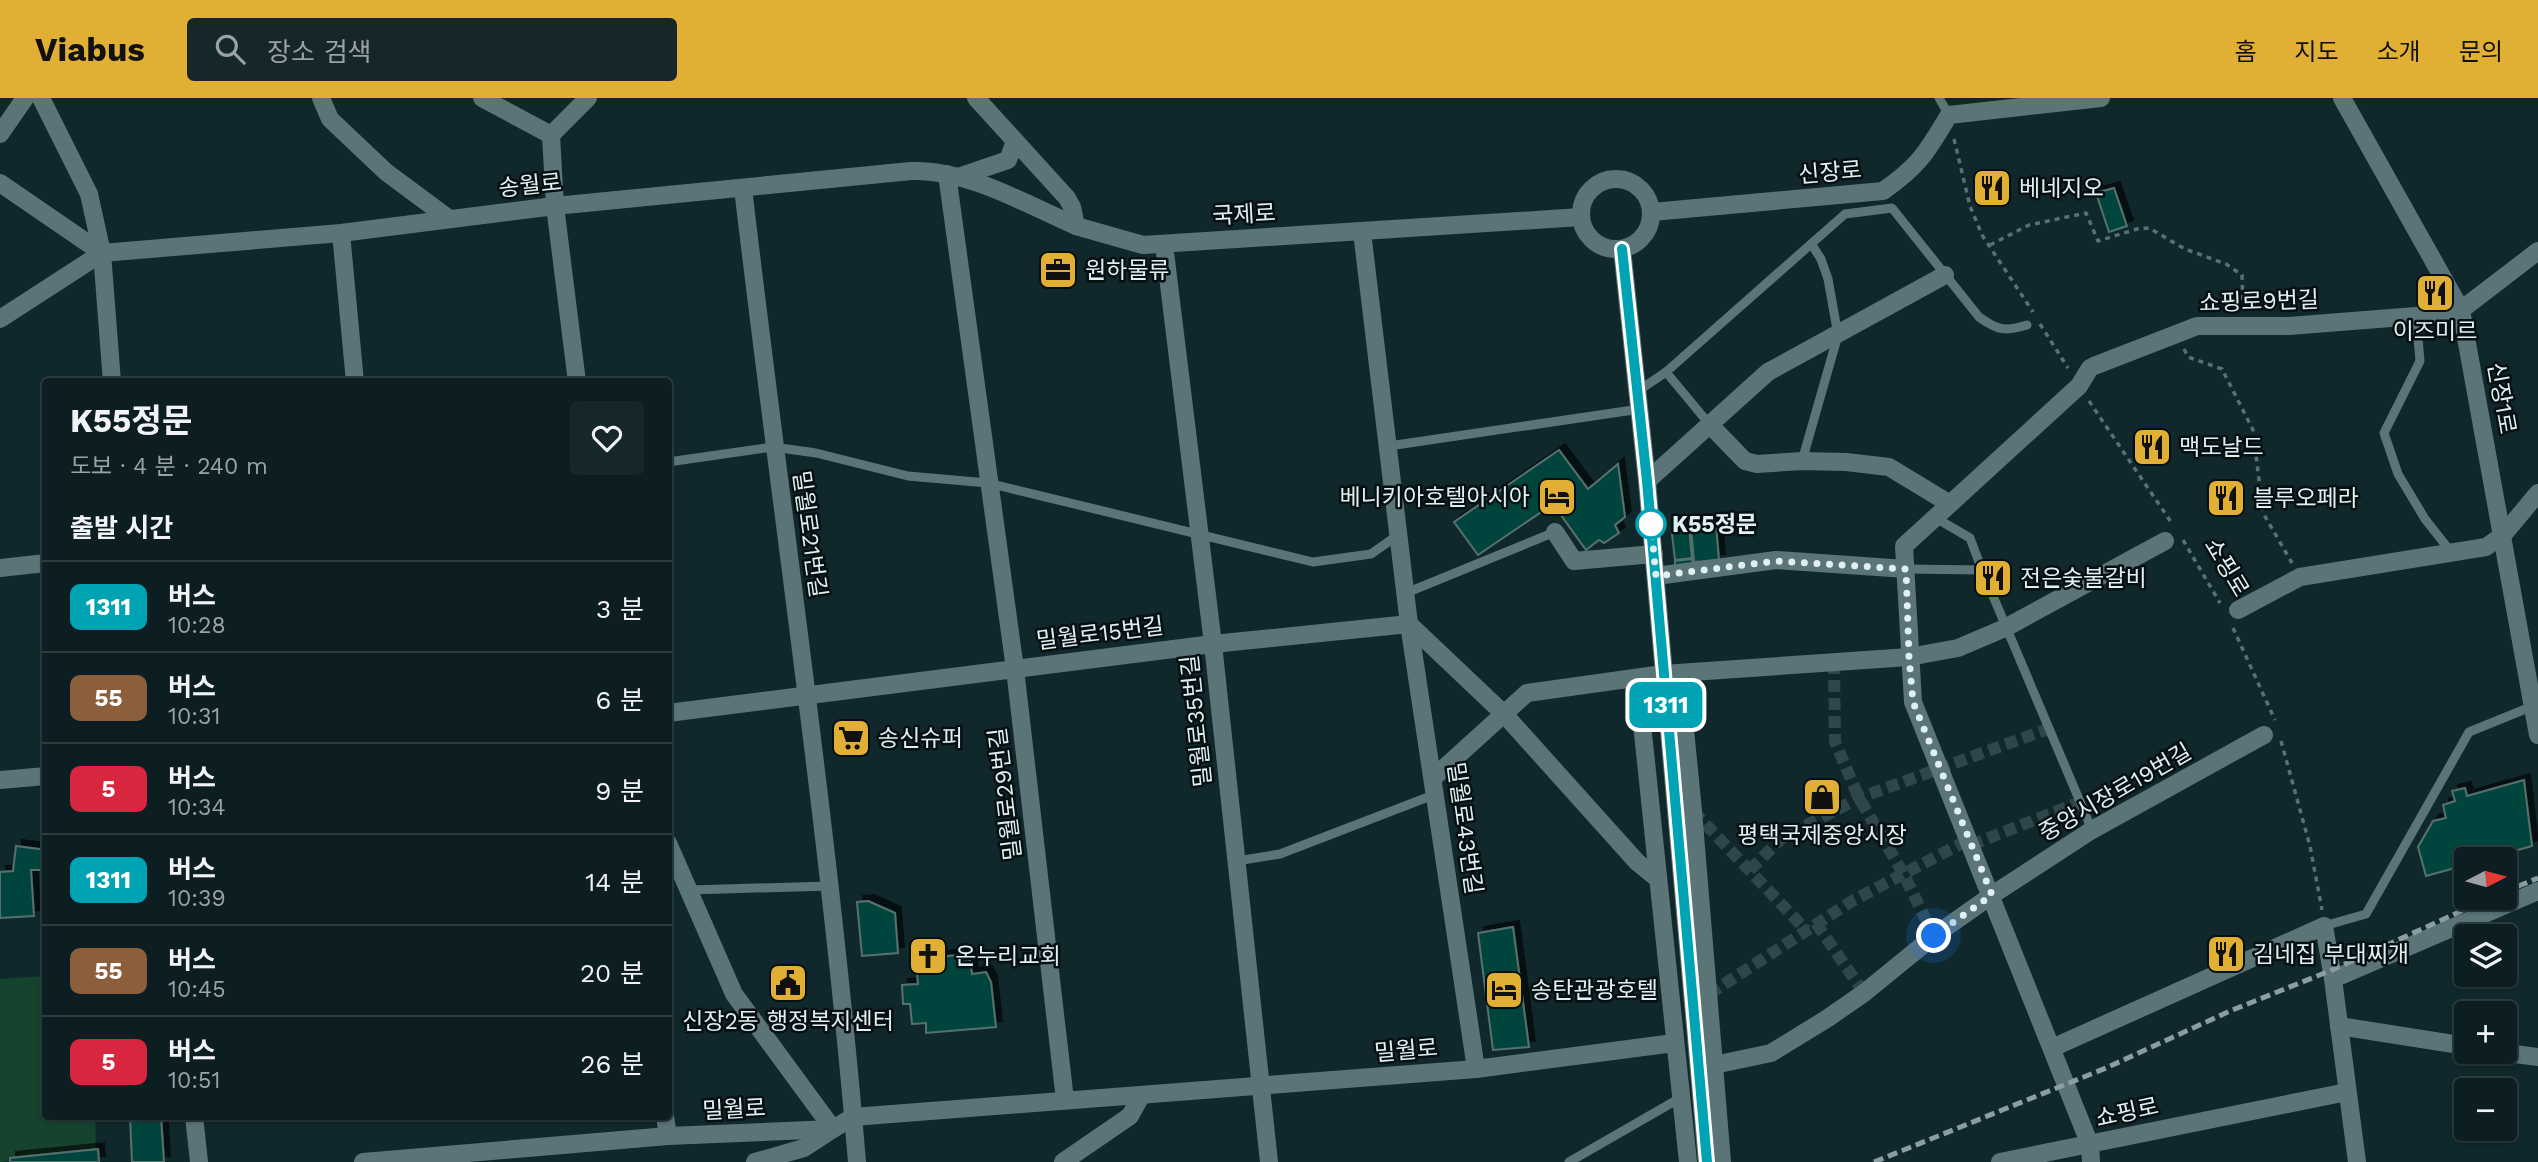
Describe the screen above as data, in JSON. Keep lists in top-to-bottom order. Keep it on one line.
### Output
{"streets":{"street":["신장로","송월로","국제로","쇼핑로9번길","신장1로","밀월로21번길","쇼핑로","밀월로15번길","밀월로35번길","중앙시장로19번길","밀월로29번길","밀월로43번길","밀월로"]},"crossings":[["신장로","국제로"],["신장로","쇼핑로"],["송월로","국제로"],["송월로","밀월로21번길"],["송월로","밀월로29번길"],["국제로","밀월로35번길"],["국제로","밀월로43번길"],["쇼핑로9번길","신장1로"],["쇼핑로9번길","쇼핑로"],["신장1로","쇼핑로"],["밀월로21번길","밀월로15번길"],["밀월로21번길","밀월로"],["밀월로15번길","밀월로35번길"],["밀월로15번길","밀월로29번길"],["밀월로15번길","밀월로43번길"],["밀월로35번길","밀월로"],["밀월로29번길","밀월로"],["밀월로43번길","밀월로"]],"places":{"restaurant":["베네지오","이즈미르","맥도날드","블루오페라","전은숮불갈비","김네집 부대찌개"],"office":["원하물류"],"hotel":["베니키아호텔아시아","송탄관광호텔"],"other":["K55정문"],"supermarket":["송신슈퍼"],"shop":["평택국제중앙시장"],"church":["온누리교회"],"public building":["신장2동 행정복지센터"]},"lines":["bus line 1311"],"north":"right","page":{"header":"Viabus","search":"장소 검색","nav":["홈","지도","소개","문의"],"on_map":"1311","heading":[["K55정문","도보 · 4 분 · 240 m"],"출발 시간"],"list":[{"mark":"1311","name":"버스","note":"10:28","value":"3 분"},{"mark":"55","name":"버스","note":"10:31","value":"6 분"},{"mark":"5","name":"버스","note":"10:34","value":"9 분"},{"mark":"1311","name":"버스","note":"10:39","value":"14 분"},{"mark":"55","name":"버스","note":"10:45","value":"20 분"},{"mark":"5","name":"버스","note":"10:51","value":"26 분"}],"map_buttons":["+","−"]}}
